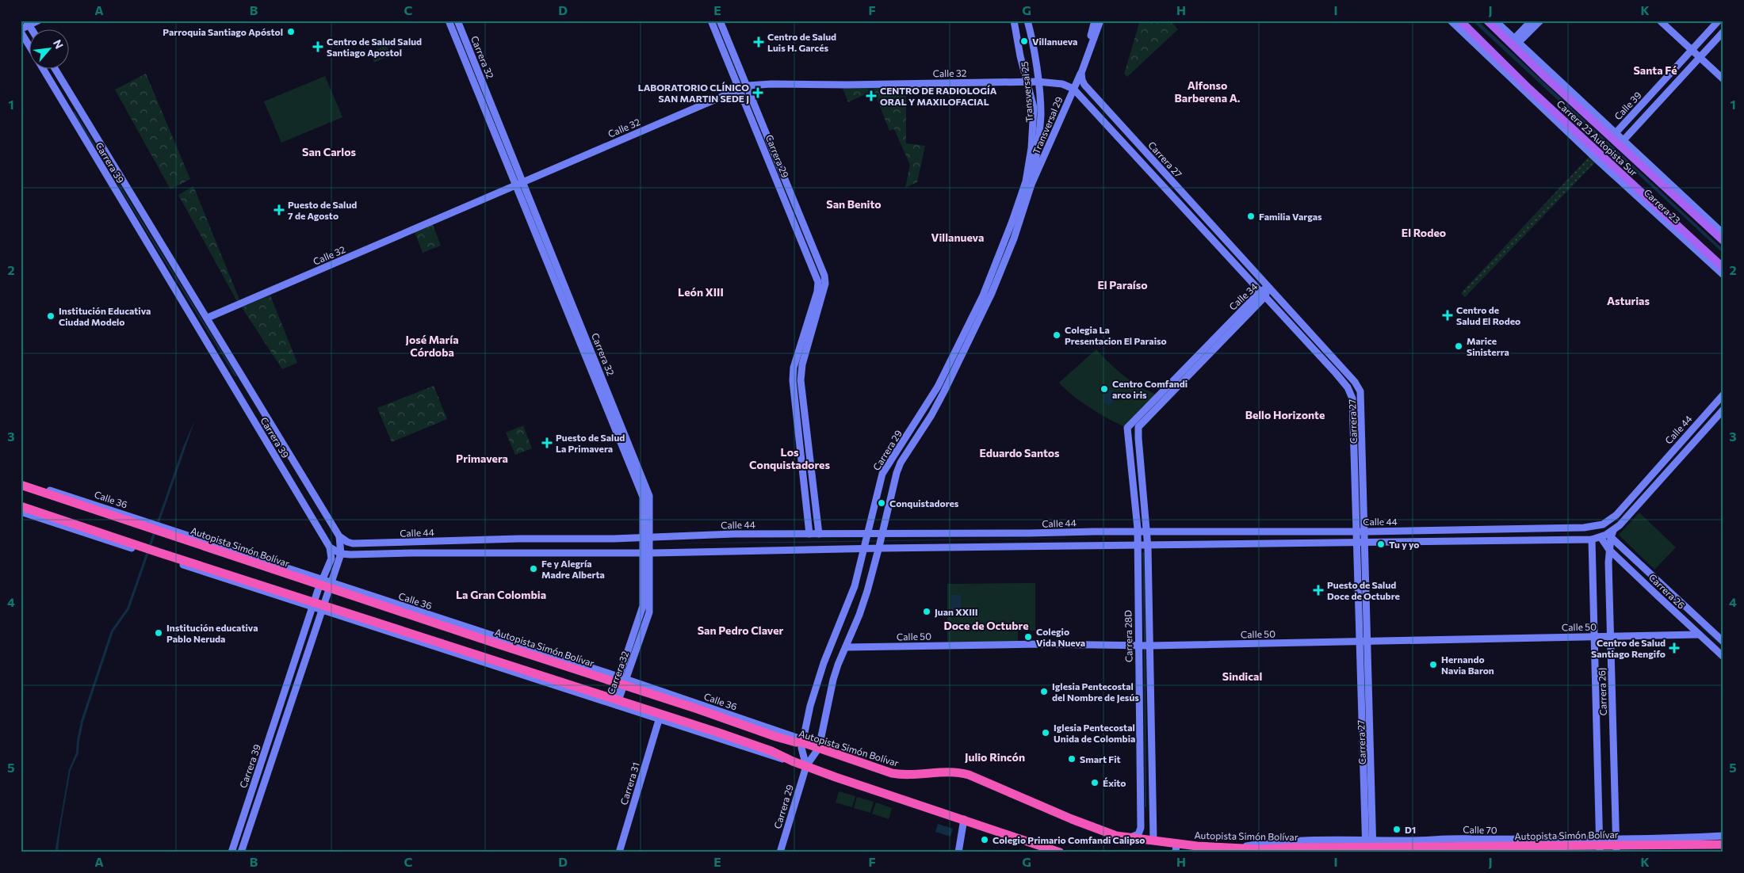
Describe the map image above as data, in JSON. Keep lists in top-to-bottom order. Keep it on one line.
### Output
{"streets":{"highway":["Autopista Simón Bolívar"],"main road":["Carrera 23 Autopista Sur"],"street":["Carrera 32","Calle 32","Transversal 25","Calle 39","Transversal 29","Carrera 29","Carrera 27","Carrera 39","Carrera 23","Calle 34","Calle 44","Carrera 26","Calle 50","Carrera 28D","Carrera 26J","Carrera 31","Calle 70"]},"crossings":[["Carrera 32","Calle 32"],["Carrera 32","Calle 44"],["Carrera 32","Autopista Simón Bolívar"],["Calle 32","Transversal 25"],["Calle 32","Transversal 29"],["Calle 32","Carrera 29"],["Calle 32","Carrera 27"],["Calle 32","Carrera 39"],["Transversal 25","Transversal 29"],["Transversal 25","Carrera 29"],["Transversal 29","Carrera 29"],["Transversal 29","Carrera 27"],["Carrera 29","Calle 44"],["Carrera 29","Autopista Simón Bolívar"],["Carrera 29","Calle 50"],["Carrera 27","Calle 34"],["Carrera 27","Calle 44"],["Carrera 27","Autopista Simón Bolívar"],["Carrera 27","Calle 50"],["Carrera 27","Calle 70"],["Carrera 39","Calle 44"],["Carrera 39","Autopista Simón Bolívar"],["Calle 34","Calle 44"],["Calle 34","Carrera 28D"],["Calle 44","Carrera 26"],["Calle 44","Carrera 28D"],["Calle 44","Carrera 26J"],["Autopista Simón Bolívar","Carrera 28D"],["Autopista Simón Bolívar","Carrera 26J"],["Autopista Simón Bolívar","Calle 70"],["Carrera 26","Calle 50"],["Carrera 26","Carrera 26J"],["Calle 50","Carrera 28D"],["Calle 50","Carrera 26J"],["Carrera 26J","Calle 70"]],"districts":["Santa Fé","Alfonso Barberena A.","San Carlos","San Benito","El Rodeo","Villanueva","El Paraíso","León XIII","Asturias","José María Córdoba","Bello Horizonte","Los Conquistadores","Eduardo Santos","Primavera","La Gran Colombia","Doce de Octubre","San Pedro Claver","Sindical","Julio Rincón"],"places":{"other":["Parroquia Santiago Apóstol","Villanueva","Familia Vargas","Institución Educativa Ciudad Modelo","Colegia La Presentacion El Paraiso","Marice Sinisterra","Centro Comfandi arco iris","Conquistadores","Tu y yo","Fe y Alegría Madre Alberta","Juan XXIII","Institución educativa Pablo Neruda","Colegio Vida Nueva","Hernando Navia Baron","Iglesia Pentecostal del Nombre de Jesús","Iglesia Pentecostal Unida de Colombia","Smart Fit","Éxito","D1","Colegio Primario Comfandi Calipso"],"health":["Centro de Salud Luis H. Garcés","Centro de Salud Salud Santiago Apostol","LABORATORIO CLÍNICO SAN MARTIN SEDE J","CENTRO DE RADIOLOGÍA ORAL Y MAXILOFACIAL","Puesto de Salud 7 de Agosto","Centro de Salud El Rodeo","Puesto de Salud La Primavera","Puesto de Salud Doce de Octubre","Centro de Salud Santiago Rengifo"]},"north":"top right","grid":{"columns":["A","B","C","D","E","F","G","H","I","J","K"],"rows":["1","2","3","4","5"]}}
